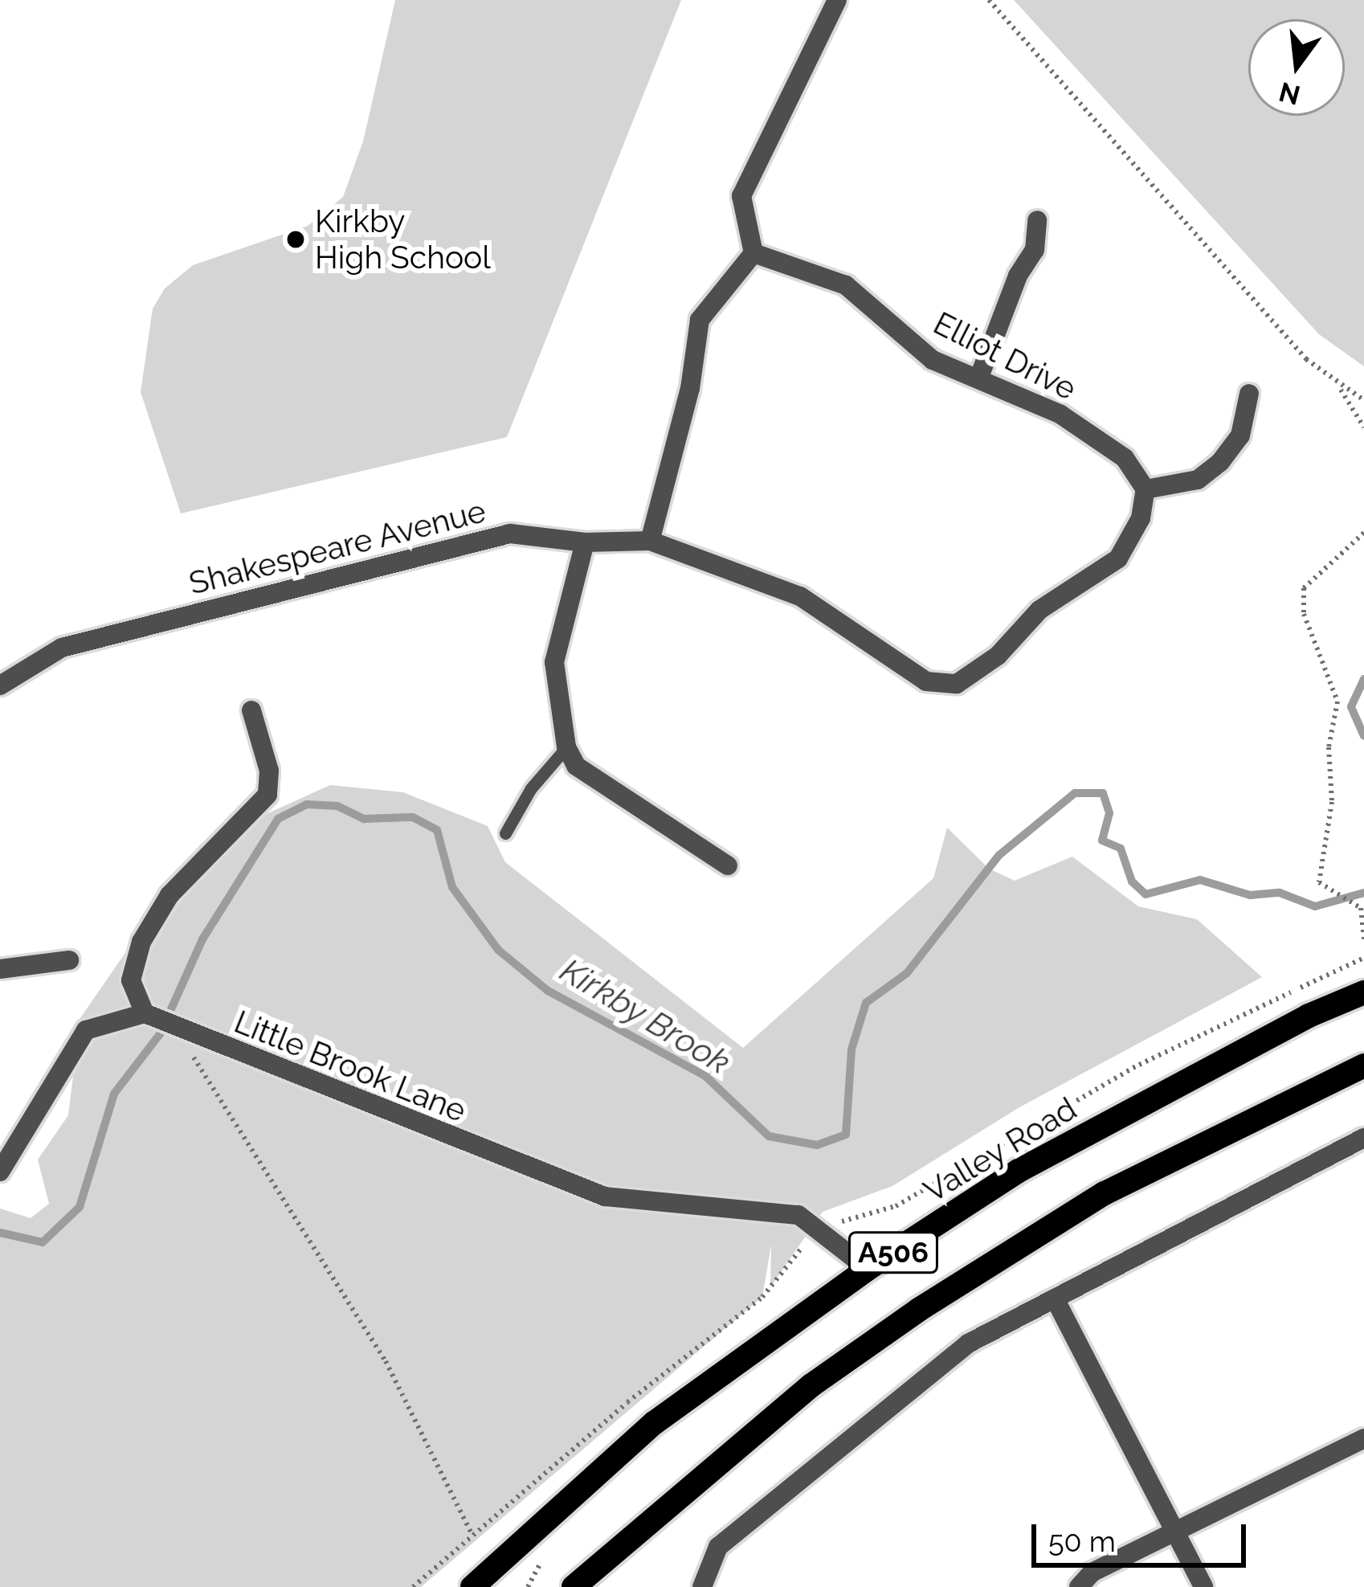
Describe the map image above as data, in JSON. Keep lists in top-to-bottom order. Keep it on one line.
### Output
{"streets":{"main road":["Valley Road","A506"],"street":["Elliot Drive","Shakespeare Avenue","Little Brook Lane"]},"crossings":[["Elliot Drive","Shakespeare Avenue"],["Little Brook Lane","Valley Road"]],"water":["Kirkby Brook"],"places":["Kirkby High School"],"scale_bar":"50 m","north":"bottom"}
